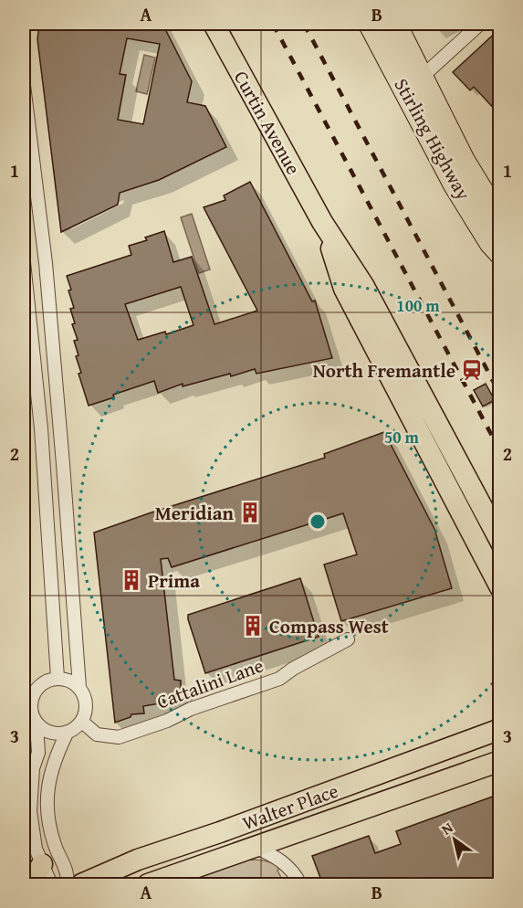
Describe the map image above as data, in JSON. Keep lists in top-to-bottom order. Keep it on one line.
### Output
{"streets":{"highway":["Stirling Highway"],"main road":["Curtin Avenue","Walter Place"],"street":["Cattalini Lane"]},"places":{"station":["North Fremantle"],"building":["Meridian","Prima","Compass West"]},"north":"top left","grid":{"columns":["A","B"],"rows":["1","2","3"]},"rings":["100 m","50 m"]}
